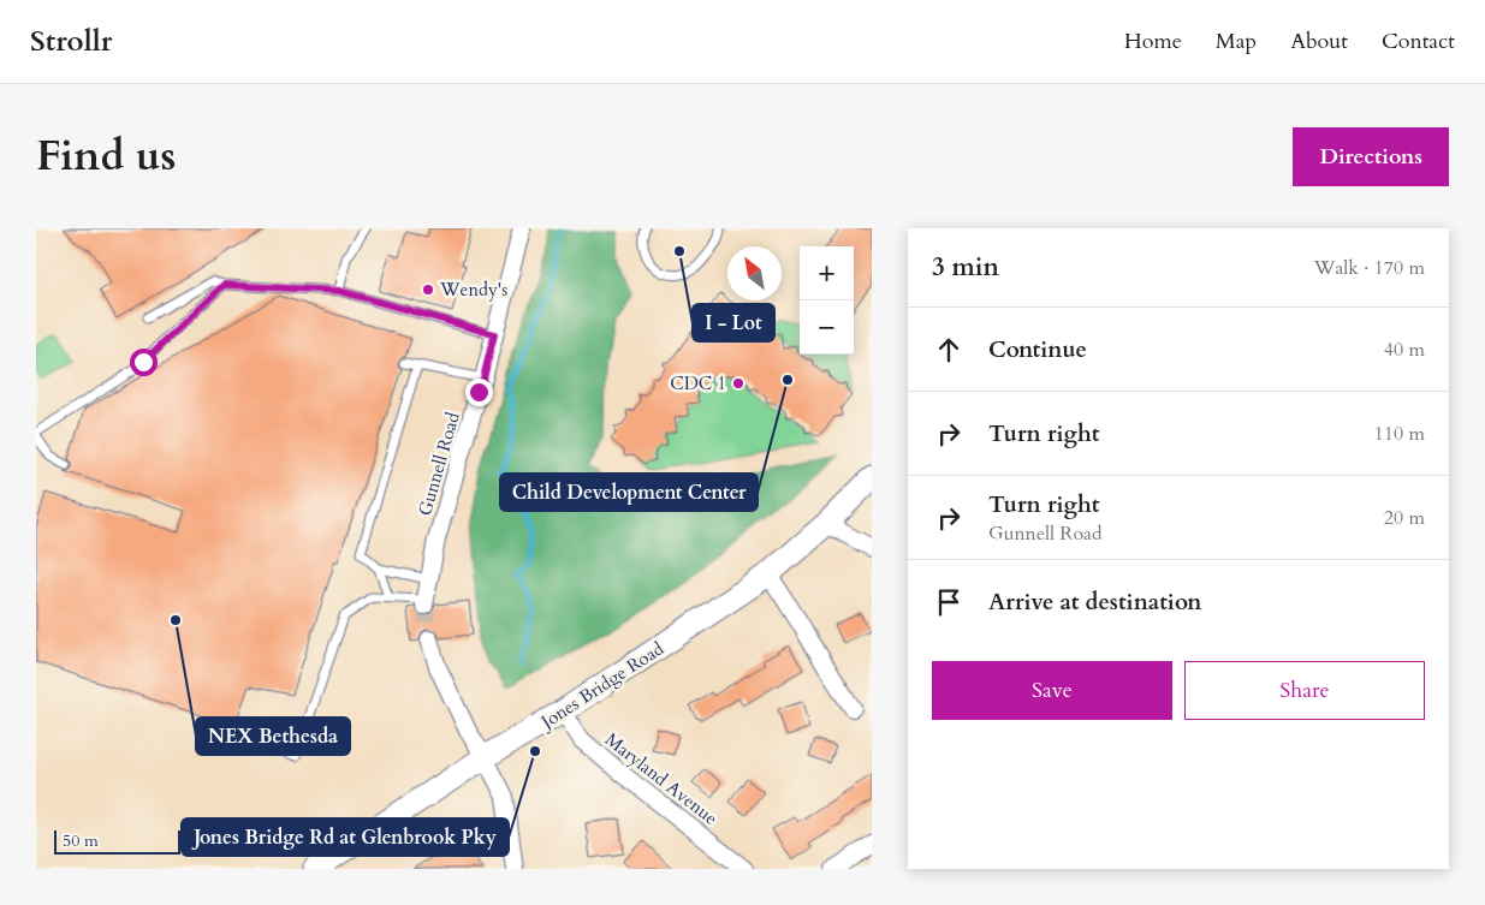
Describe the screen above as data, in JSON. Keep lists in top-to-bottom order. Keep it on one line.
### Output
{"streets":{"main road":["Jones Bridge Road"],"street":["Gunnell Road","Maryland Avenue"]},"crossings":[["Jones Bridge Road","Maryland Avenue"]],"places":["I - Lot","Wendy's","Child Development Center","CDC 1","NEX Bethesda","Jones Bridge Rd at Glenbrook Pky"],"scale_bar":"50 m","north":"top left","page":{"header":"Strollr","nav":["Home","Map","About","Contact"],"title":"Find us","buttons":["Directions",["Save","Share"]],"heading":["3 min","Walk · 170 m"],"map_buttons":["+","−"],"list":[["Continue","40 m"],["Turn right","110 m"],["Turn right","Gunnell Road","20 m"],"Arrive at destination"],"scale":"50 m"}}
